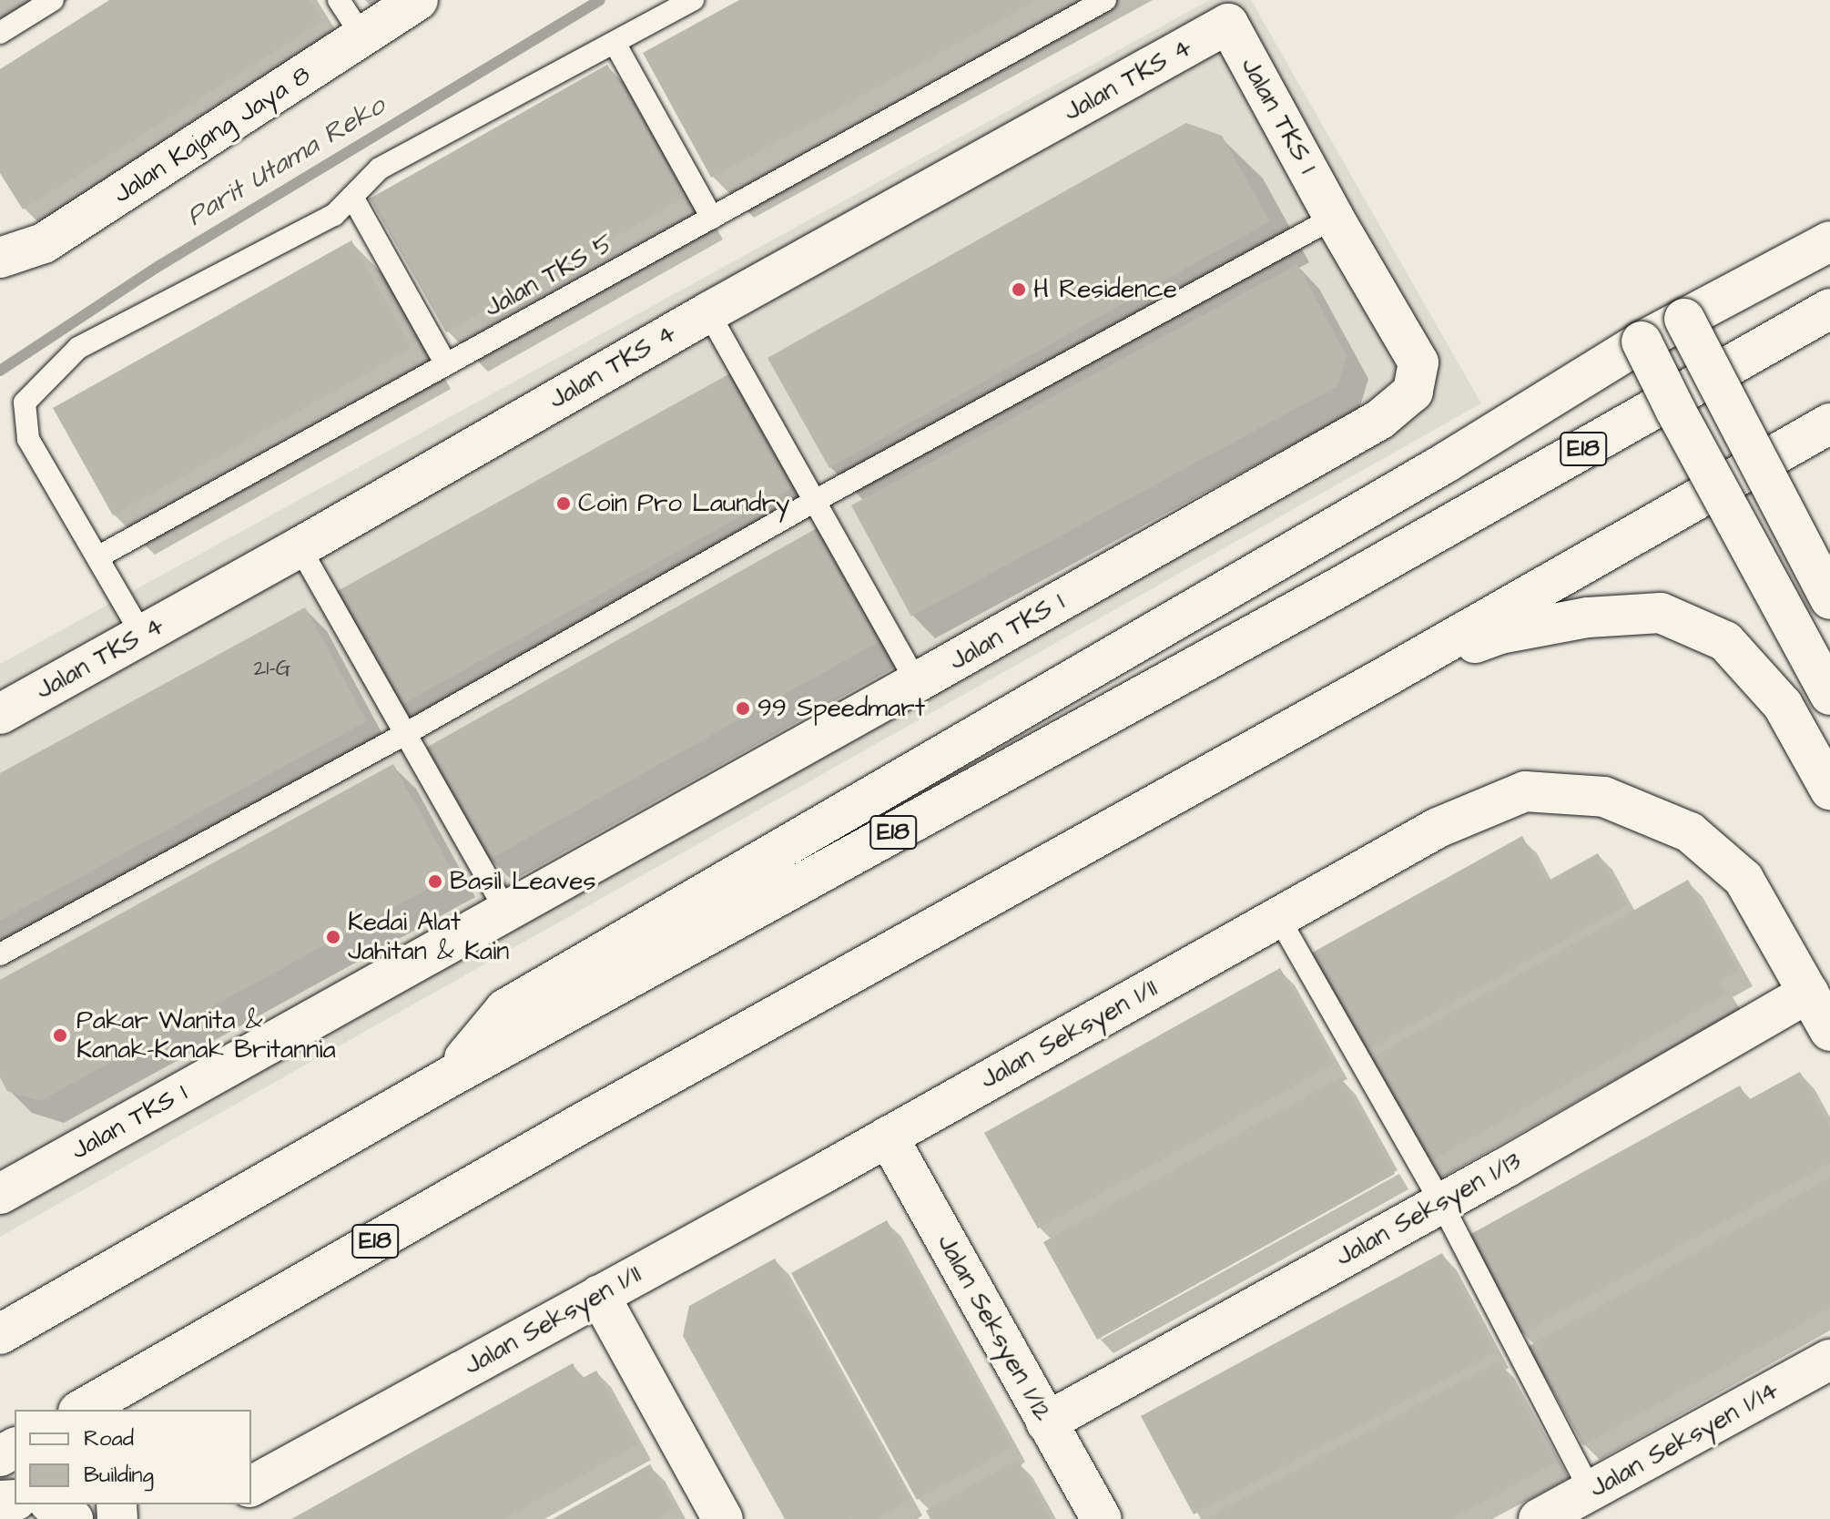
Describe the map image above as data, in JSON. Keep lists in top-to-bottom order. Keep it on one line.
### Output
{"streets":{"main road":["Jalan TKS 4","Jalan TKS 1","Jalan Kajang Jaya 8","E18","Jalan Seksyen 1/11","Jalan Seksyen 1/13","Jalan Seksyen 1/12","Jalan Seksyen 1/14"],"lane":["Jalan TKS 5"]},"crossings":[["Jalan TKS 4","Jalan TKS 1"],["Jalan Seksyen 1/11","Jalan Seksyen 1/13"],["Jalan Seksyen 1/11","Jalan Seksyen 1/12"],["Jalan Seksyen 1/13","Jalan Seksyen 1/12"]],"water":["Parit Utama Reko"],"places":["H Residence","Coin Pro Laundry","99 Speedmart","Basil Leaves","Kedai Alat Jahitan & Kain","Pakar Wanita & Kanak-Kanak Britannia"],"house_numbers":["21-G"],"legend":["Road","Building"]}
